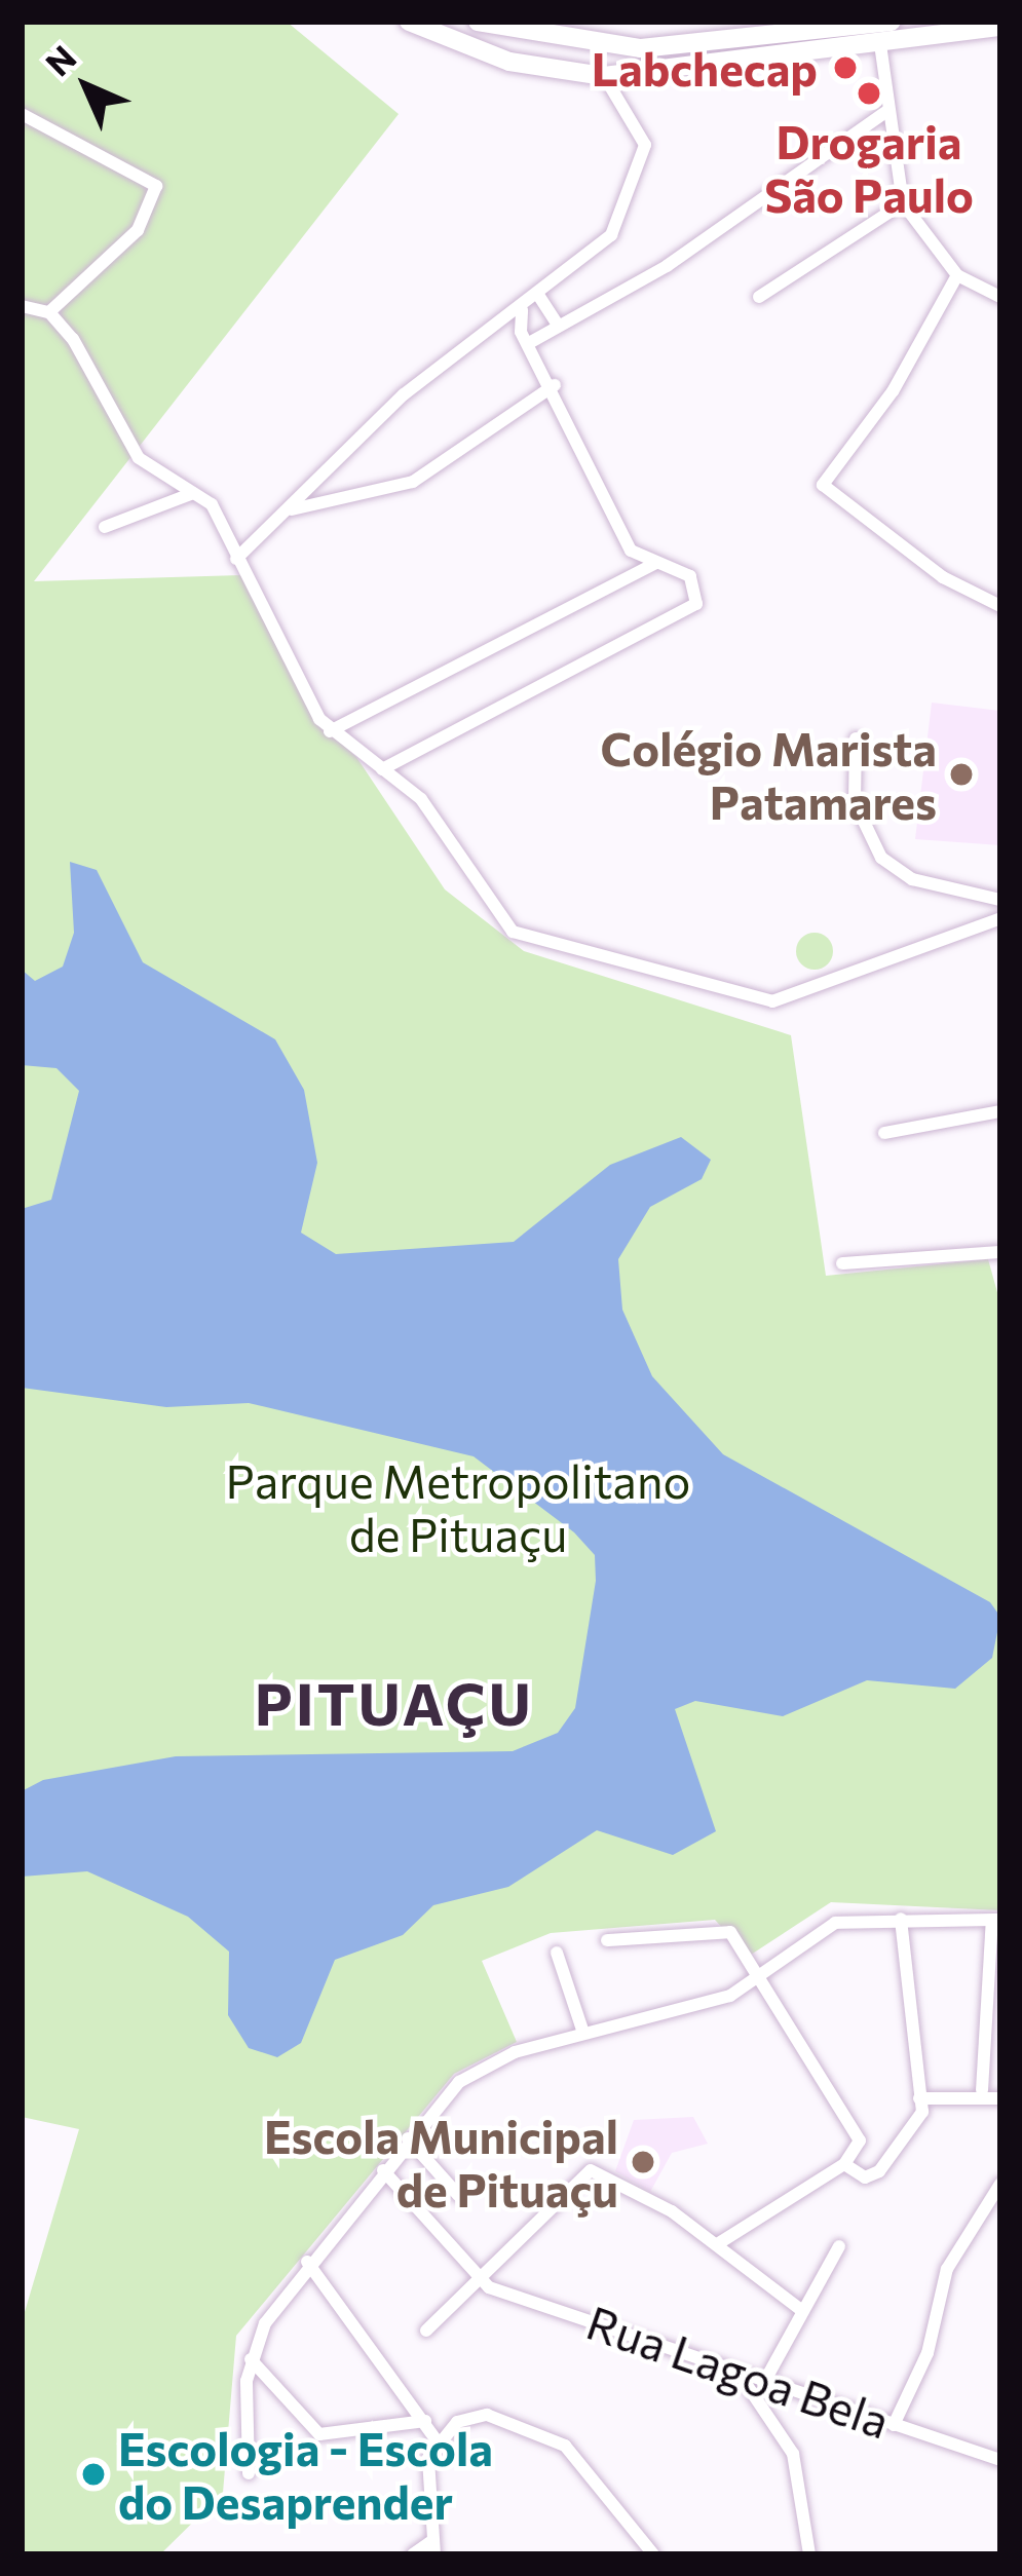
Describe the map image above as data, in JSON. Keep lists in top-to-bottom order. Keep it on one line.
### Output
{"streets":{"street":["Rua Lagoa Bela"]},"districts":["PITUAÇU"],"parks":["Parque Metropolitano de Pituaçu"],"places":["Labchecap","Drogaria São Paulo","Colégio Marista Patamares","Escola Municipal de Pituaçu","Escologia - Escola do Desaprender"],"north":"top left"}
